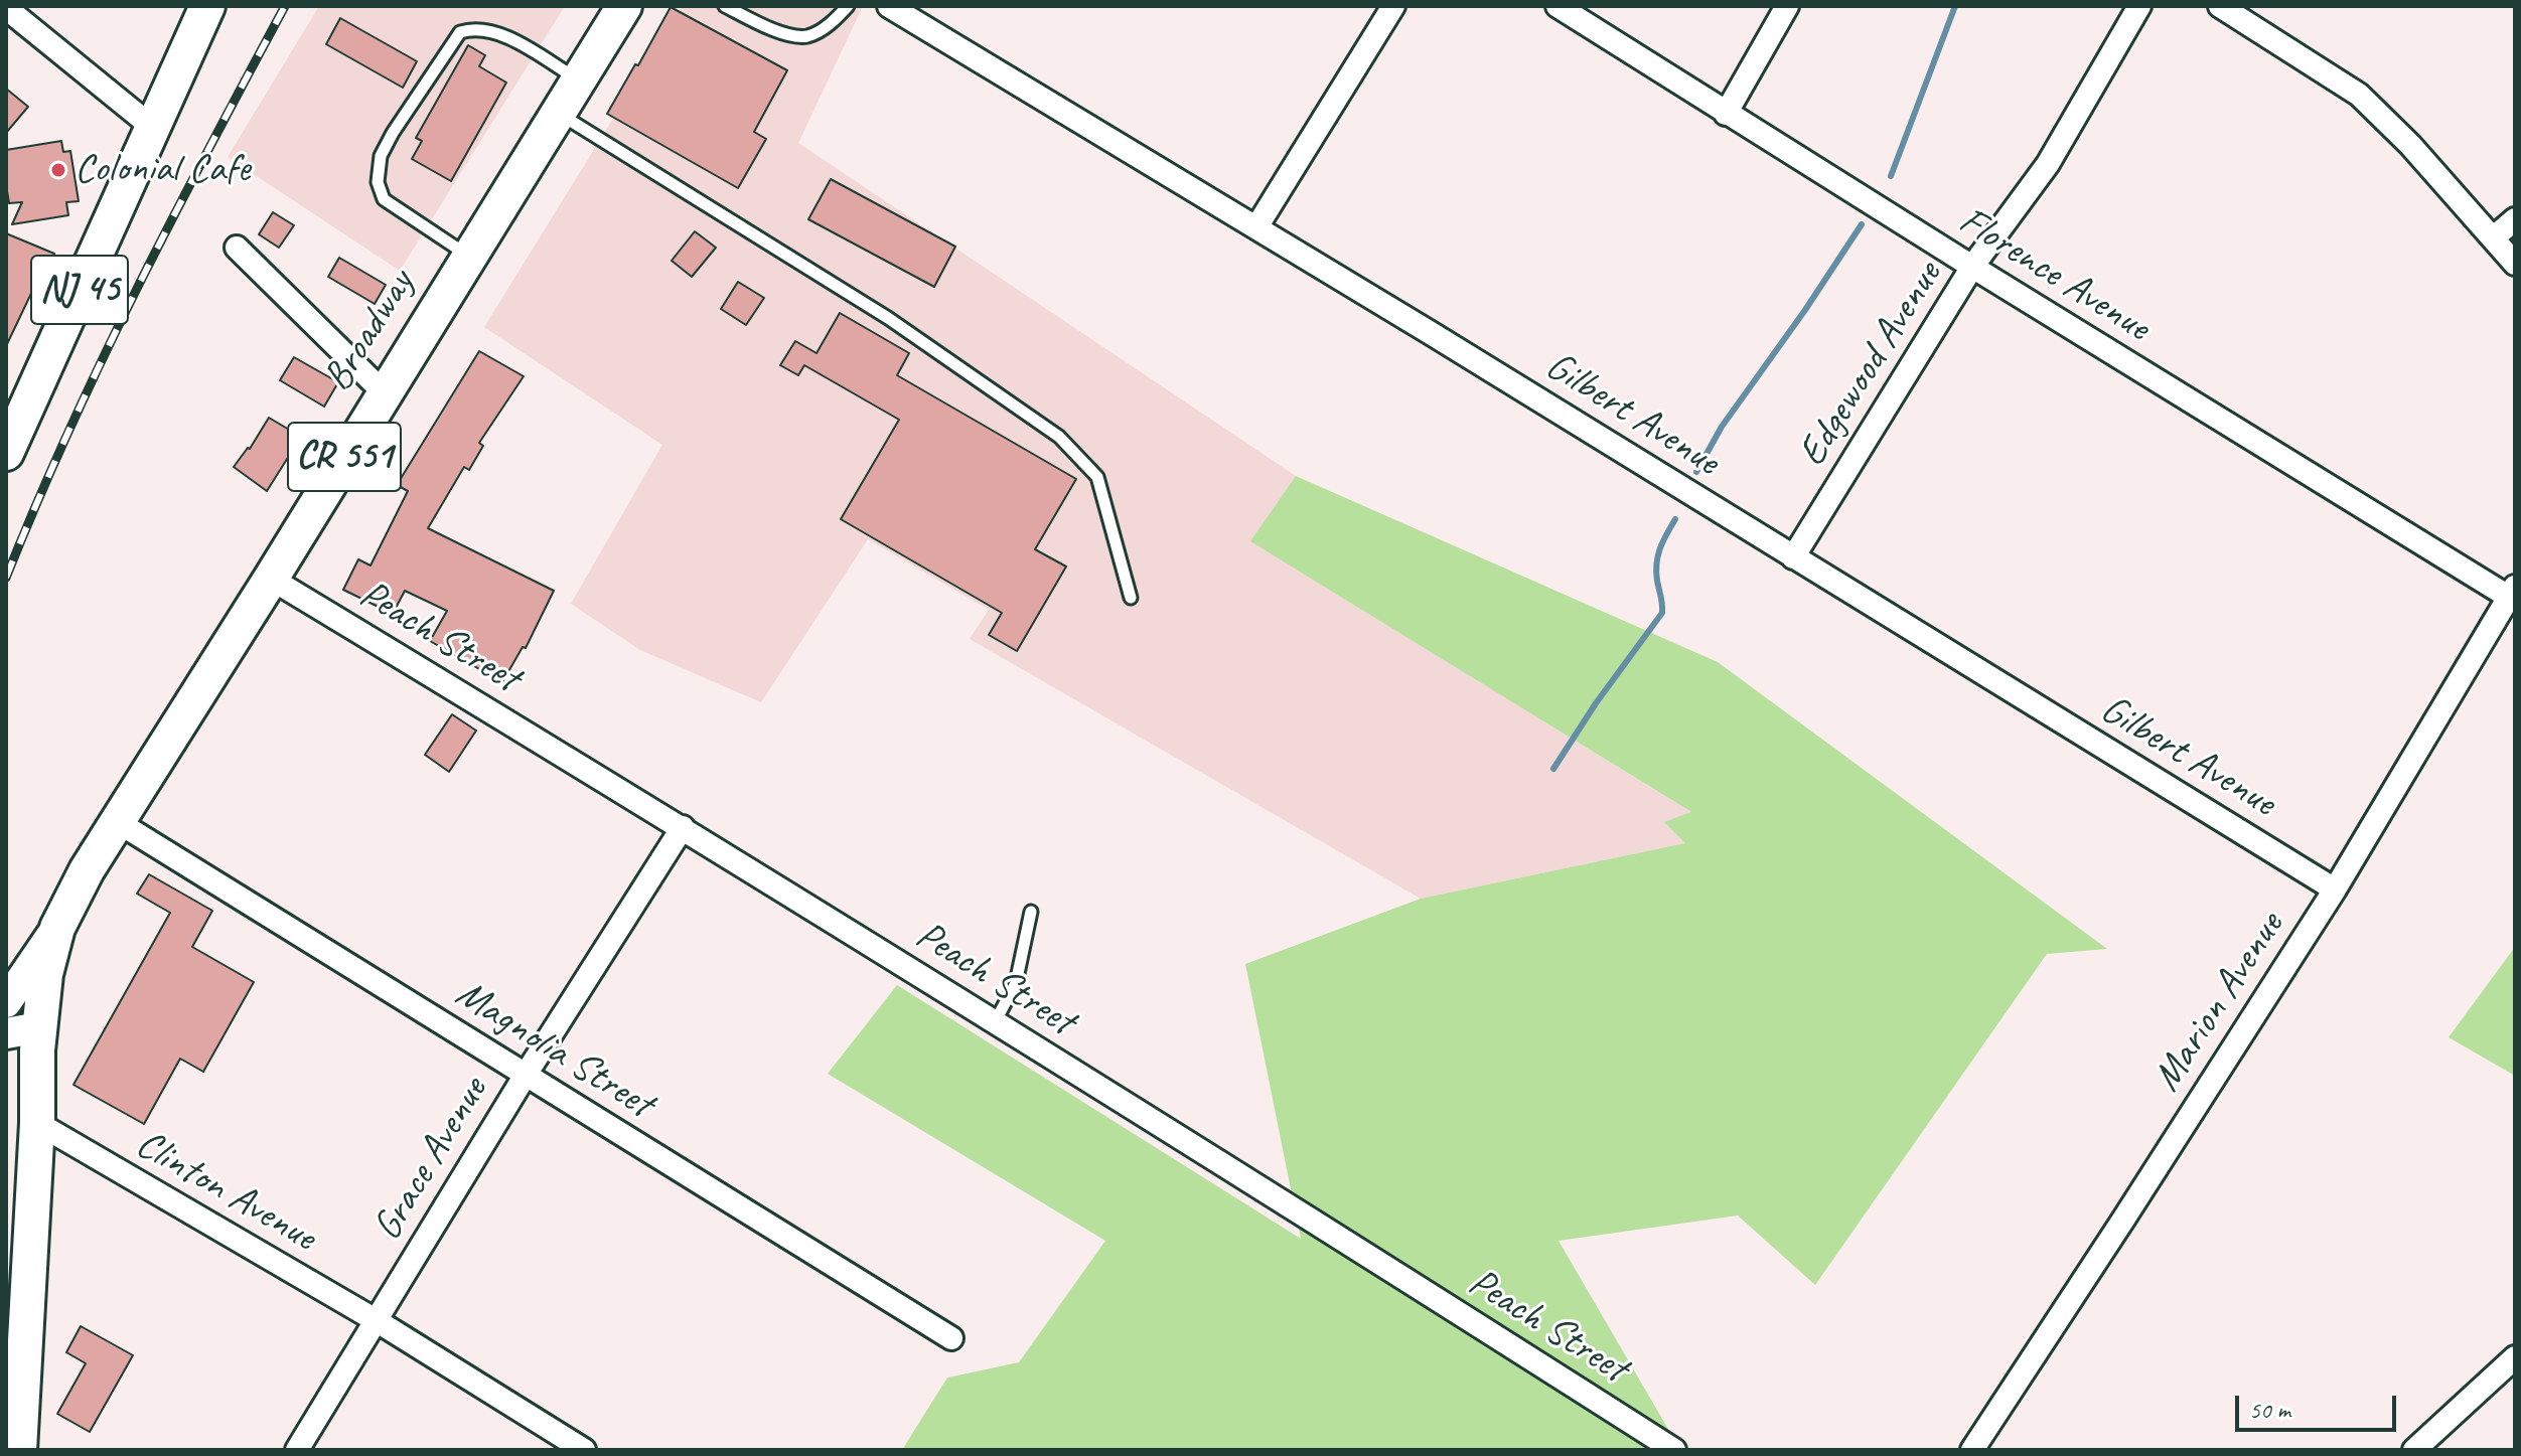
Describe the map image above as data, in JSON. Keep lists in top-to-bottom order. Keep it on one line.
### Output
{"streets":{"main road":["NJ 45","Broadway","CR 551"],"street":["Florence Avenue","Edgewood Avenue","Gilbert Avenue","Peach Street","Marion Avenue","Magnolia Street","Grace Avenue","Clinton Avenue"]},"crossings":[["Florence Avenue","Edgewood Avenue"],["Florence Avenue","Marion Avenue"],["Broadway","CR 551"],["Broadway","Peach Street"],["Broadway","Magnolia Street"],["Edgewood Avenue","Gilbert Avenue"],["Gilbert Avenue","Marion Avenue"],["Peach Street","Grace Avenue"],["Magnolia Street","Grace Avenue"],["Grace Avenue","Clinton Avenue"]],"places":["Colonial Cafe"],"scale_bar":"50 m"}
